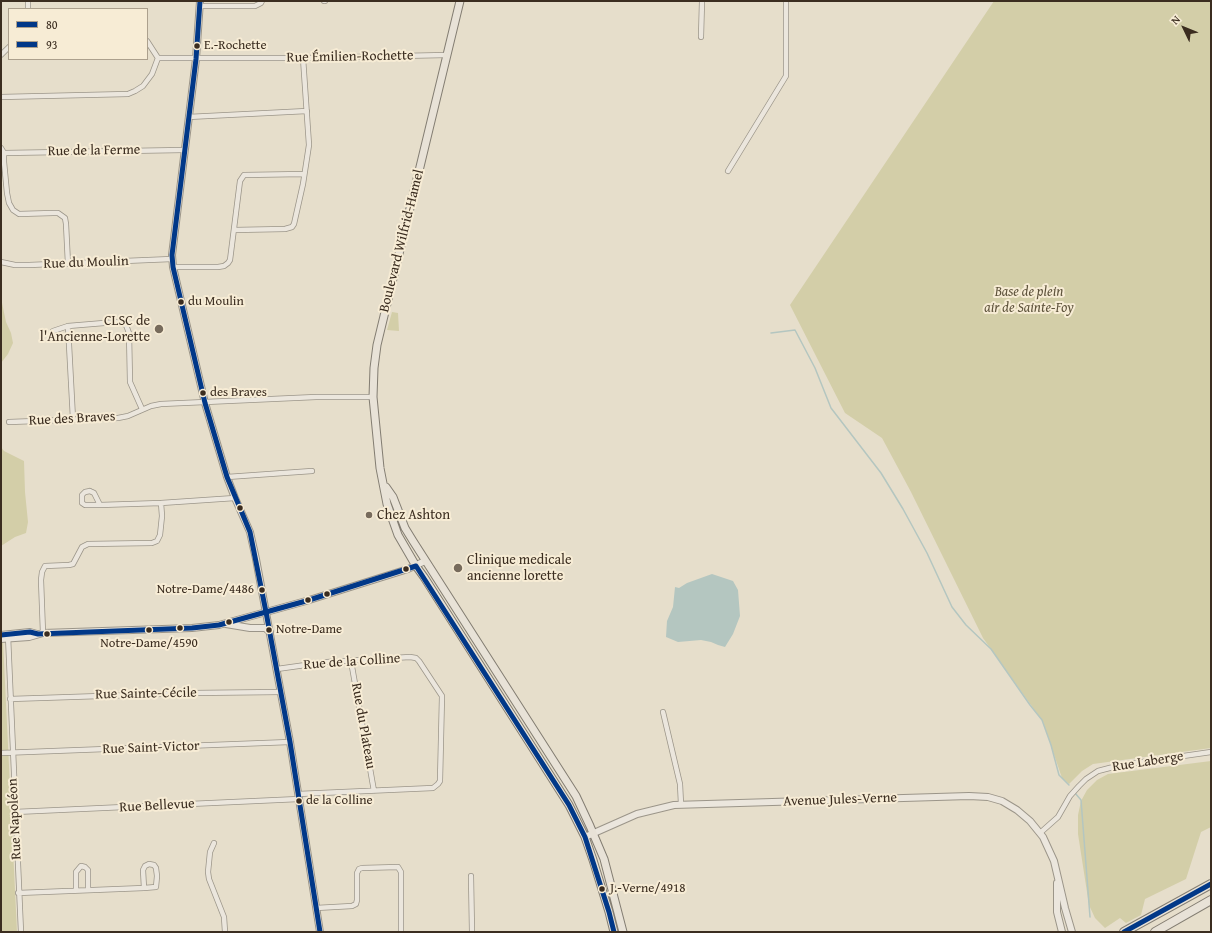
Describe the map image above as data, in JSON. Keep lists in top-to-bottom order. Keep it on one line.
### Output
{"streets":{"main road":["Boulevard Wilfrid-Hamel"],"street":["Rue Émilien-Rochette","Rue de la Ferme","Rue du Moulin","Rue des Braves","Rue de la Colline","Rue Sainte-Cécile","Rue du Plateau","Rue Saint-Victor","Rue Laberge","Avenue Jules-Verne","Rue Bellevue","Rue Napoléon"]},"crossings":[["Rue Émilien-Rochette","Boulevard Wilfrid-Hamel"],["Boulevard Wilfrid-Hamel","Rue des Braves"],["Boulevard Wilfrid-Hamel","Avenue Jules-Verne"],["Rue de la Colline","Rue du Plateau"],["Rue de la Colline","Rue Bellevue"],["Rue Sainte-Cécile","Rue Napoléon"],["Rue Saint-Victor","Rue Napoléon"],["Rue Laberge","Avenue Jules-Verne"],["Rue Bellevue","Rue Napoléon"]],"parks":["Base de plein air de Sainte-Foy"],"places":["E.-Rochette","du Moulin","CLSC de l'Ancienne-Lorette","des Braves","Chez Ashton","Clinique medicale ancienne lorette","Notre-Dame/4486","Notre-Dame/4590","Notre-Dame","de la Colline","J.-Verne/4918"],"lines":["transit line 80","transit line 93"],"legend":["80","93"],"north":"top left"}
